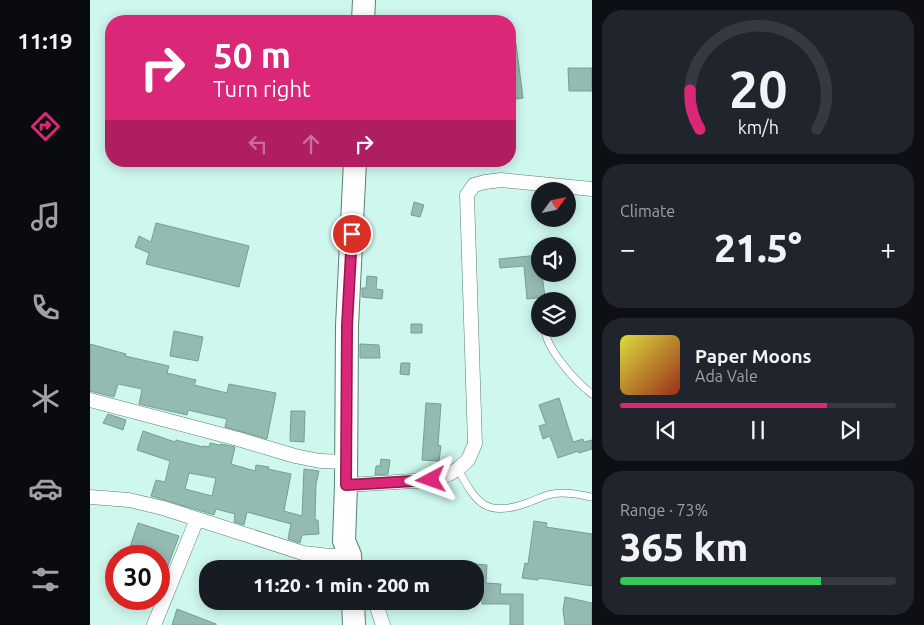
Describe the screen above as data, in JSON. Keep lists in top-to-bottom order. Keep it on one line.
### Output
{"north":"top right","page":{"tabs":"11:19","turn":["50 m","Turn right"],"tile":["Climate",["Range · 73%","365 km"]],"heat":["−","21.5°","+"],"song":["Paper Moons","Ada Vale"],"limit":"30","trip":"11:20 · 1 min · 200 m","gauge":["20","km/h"]}}
